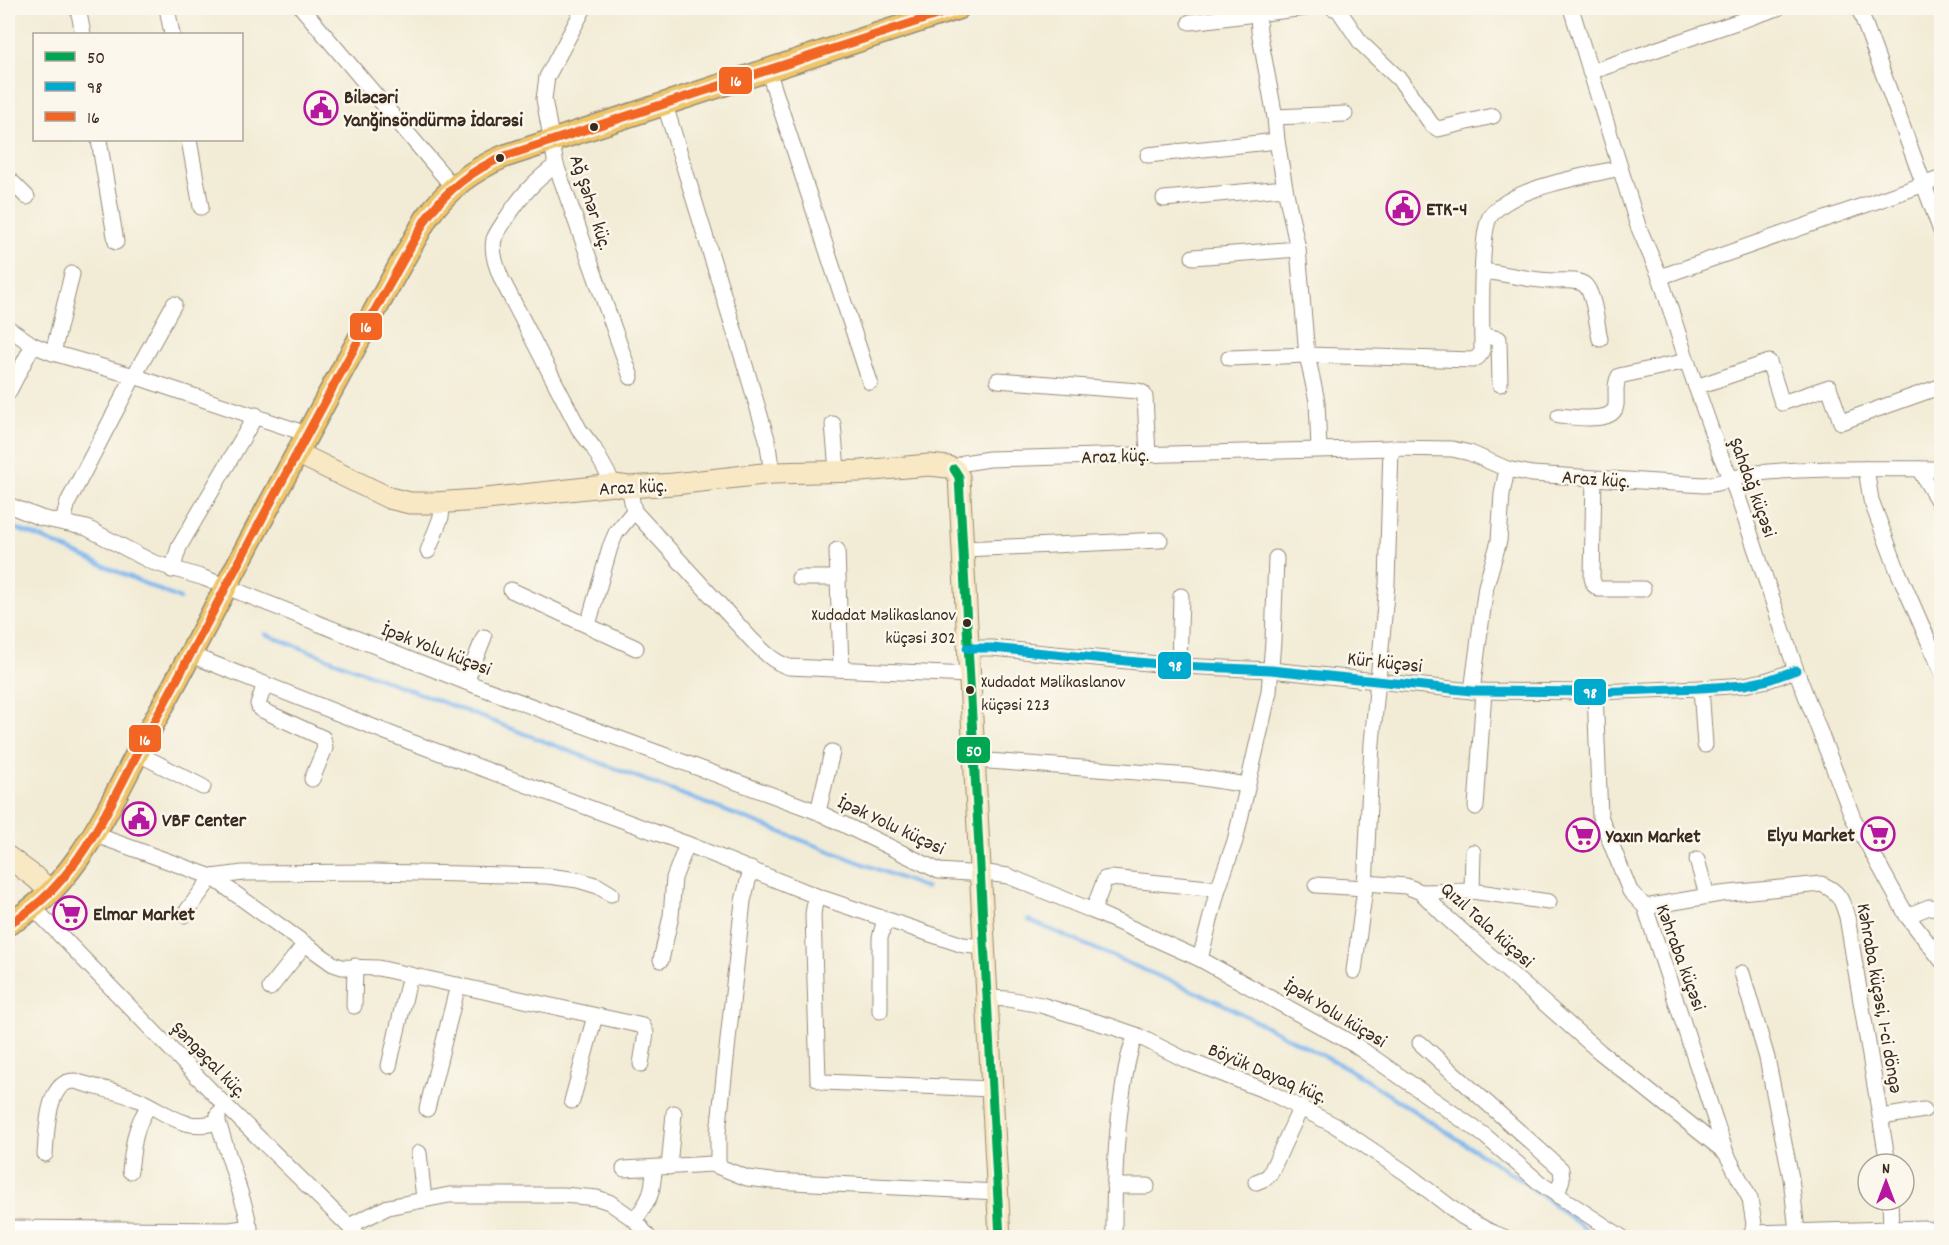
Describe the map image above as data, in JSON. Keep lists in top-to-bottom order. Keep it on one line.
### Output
{"streets":{"street":["Ağ Şəhər küç.","Araz küç.","Şahdağ küçəsi","İpək Yolu küçəsi","Kür küçəsi","Qızıl Tala küçəsi","Kəhraba küçəsi","Kəhraba küçəsi, 1-ci döngə","Şəngəçal küç.","Böyük Dayaq küç."]},"crossings":[["Araz küç.","Şahdağ küçəsi"],["Şahdağ küçəsi","Kür küçəsi"],["Kür küçəsi","Kəhraba küçəsi"],["Qızıl Tala küçəsi","Kəhraba küçəsi"],["Kəhraba küçəsi","Kəhraba küçəsi, 1-ci döngə"]],"places":{"public building":["Biləcəri Yanğinsöndürmə İdarəsi","ETK-4","VBF Center"],"other":["Xudadat Məlikaslanov küçəsi 302","Xudadat Məlikaslanov küçəsi 223"],"supermarket":["Elyu Market","Yaxın Market","Elmar Market"]},"lines":["transit line 16","transit line 50","transit line 98"],"legend":["50","98","16"],"north":"top"}
